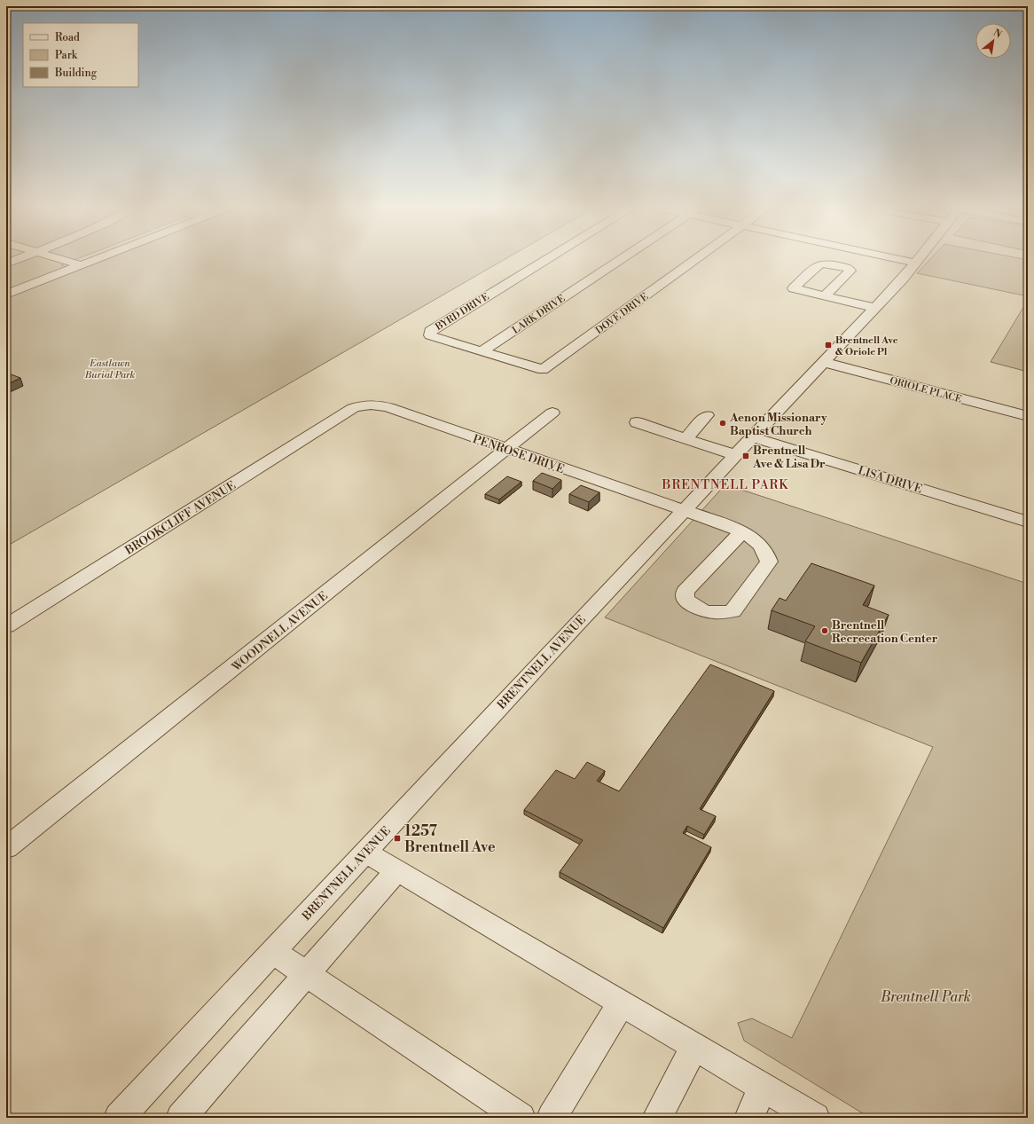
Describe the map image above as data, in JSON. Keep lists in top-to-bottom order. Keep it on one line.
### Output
{"streets":{"street":["BYRD DRIVE","DOVE DRIVE","LARK DRIVE","ORIOLE PLACE","PENROSE DRIVE","LISA DRIVE","BROOKCLIFF AVENUE","WOODNELL AVENUE","BRENTNELL AVENUE"]},"crossings":[["BYRD DRIVE","DOVE DRIVE"],["BYRD DRIVE","LARK DRIVE"],["ORIOLE PLACE","BRENTNELL AVENUE"],["PENROSE DRIVE","BROOKCLIFF AVENUE"],["PENROSE DRIVE","WOODNELL AVENUE"],["PENROSE DRIVE","BRENTNELL AVENUE"],["LISA DRIVE","BRENTNELL AVENUE"]],"districts":["BRENTNELL PARK"],"parks":["Eastlawn Burial Park","Brentnell Park"],"places":{"transit":["Brentnell Ave & Oriole Pl","Brentnell Ave & Lisa Dr","1257 Brentnell Ave"],"other":["Aenon Missionary Baptist Church","Brentnell Recrecation Center"]},"legend":["Road","Park","Building"],"north":"top right"}
